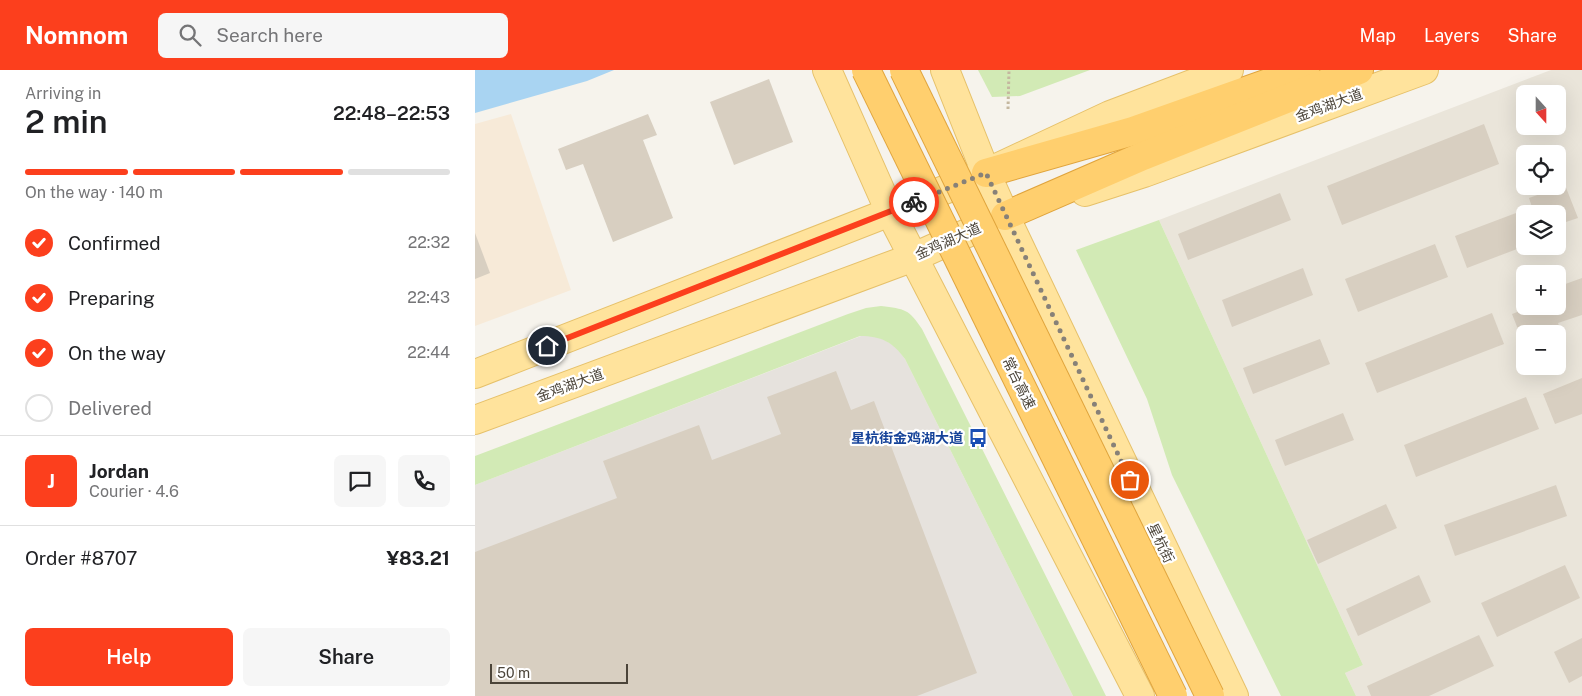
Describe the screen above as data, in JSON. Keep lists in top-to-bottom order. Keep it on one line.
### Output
{"streets":{"highway":["常台高速"],"main road":["金鸡湖大道","星杭街"]},"crossings":[["金鸡湖大道","星杭街"]],"places":{"bus stop":["星杭街金鸡湖大道"]},"scale_bar":"50 m","north":"bottom","page":{"header":"Nomnom","search":"Search here","nav":["Map","Layers","Share"],"heading":["2 min","Arriving in","22:48–22:53"],"panel":["Jordan","Courier · 4.6","Order #8707","¥83.21"],"map_buttons":["+","−"],"bar":"On the way · 140 m","list":[["Confirmed","22:32"],["Preparing","22:43"],["On the way","22:44"],"Delivered"],"round":"J","buttons":["Help","Share"],"scale":"50 m"}}
